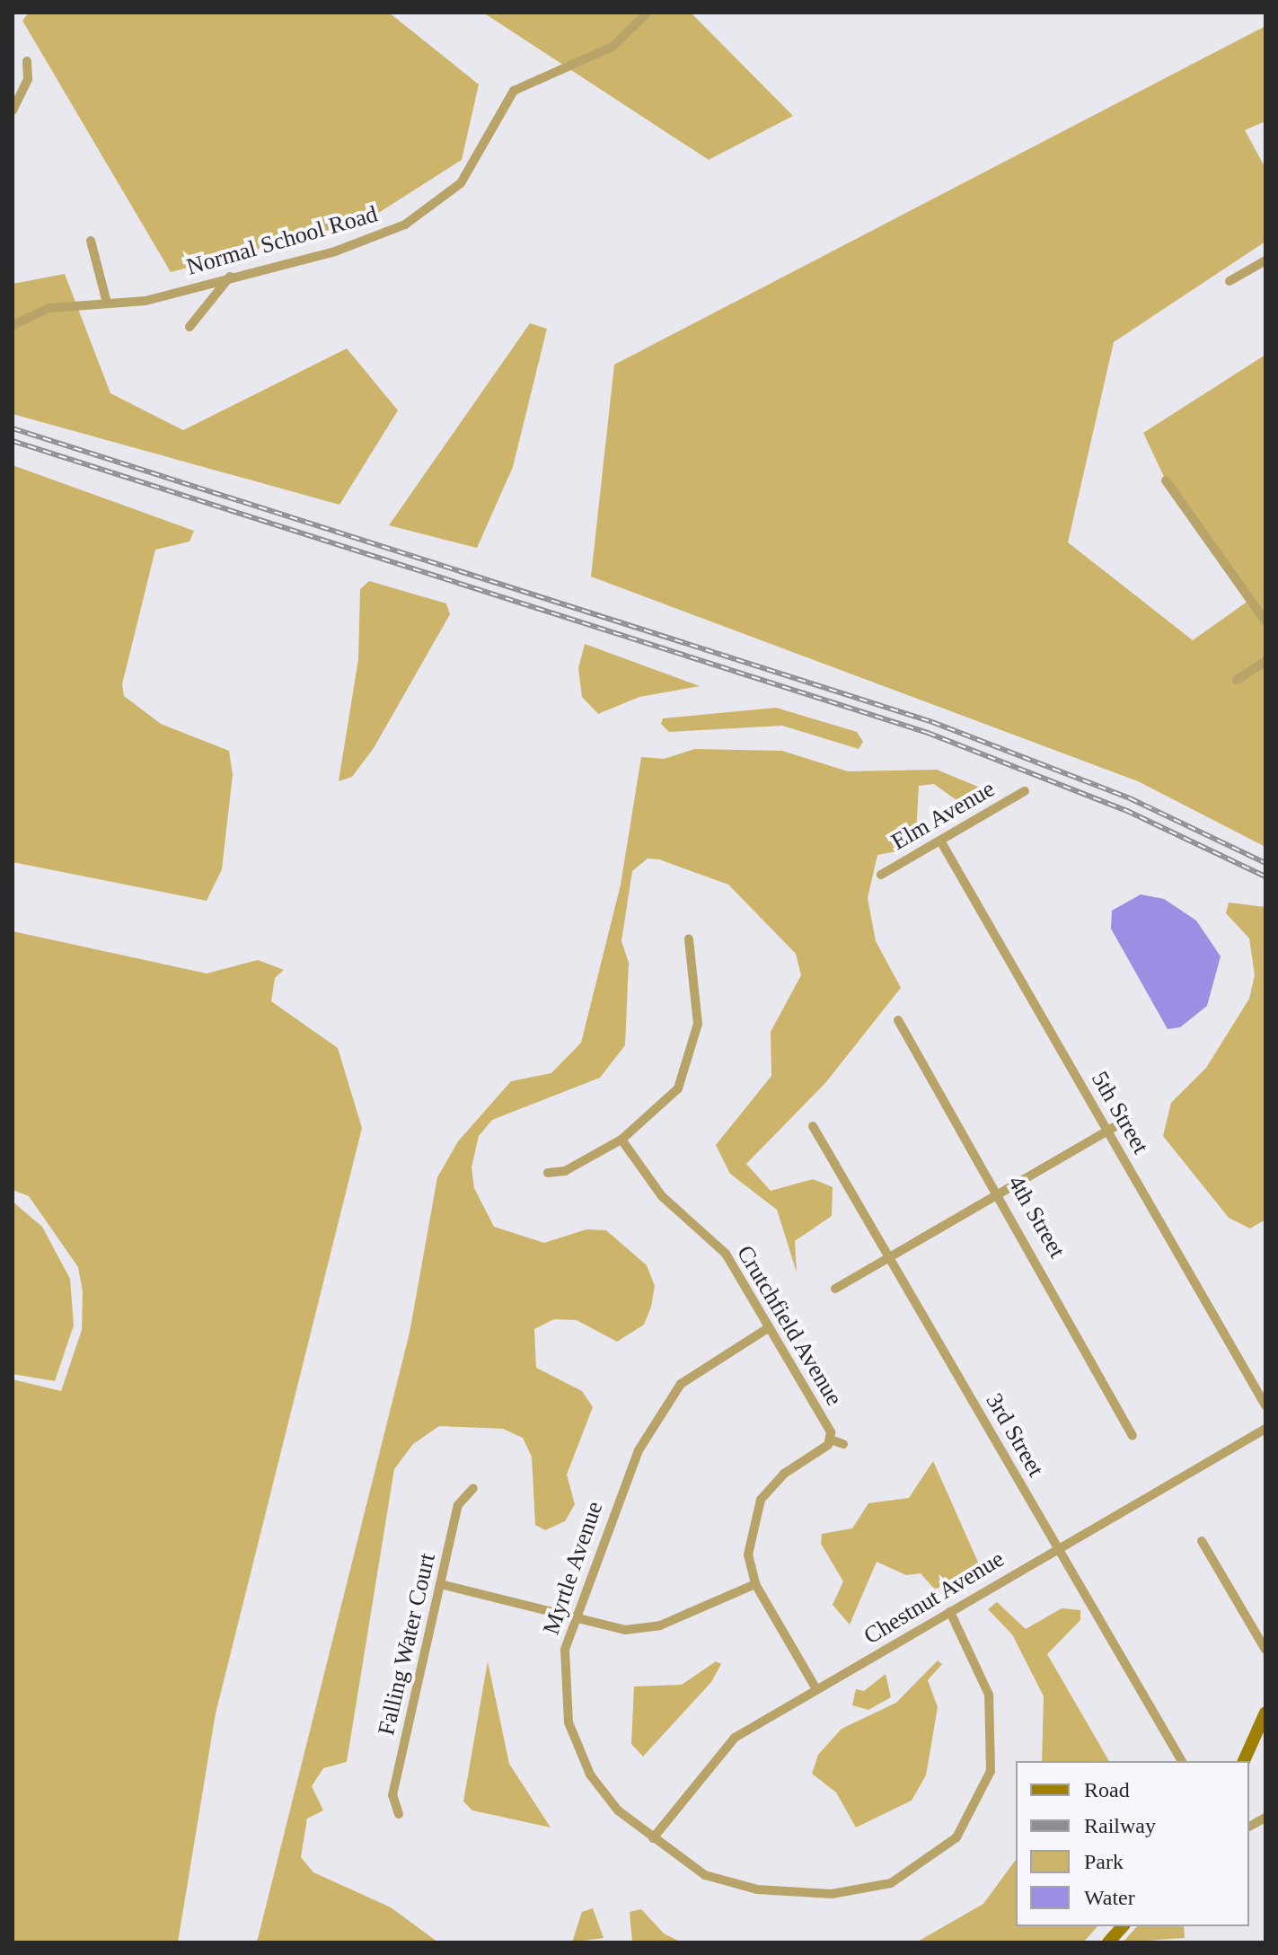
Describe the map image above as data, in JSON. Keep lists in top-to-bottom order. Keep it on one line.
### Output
{"streets":{"street":["Normal School Road","Elm Avenue","5th Street","4th Street","Crutchfield Avenue","3rd Street","Myrtle Avenue","Chestnut Avenue","Falling Water Court"]},"crossings":[["Elm Avenue","5th Street"],["Crutchfield Avenue","Myrtle Avenue"],["Crutchfield Avenue","Chestnut Avenue"],["3rd Street","Chestnut Avenue"],["Myrtle Avenue","Chestnut Avenue"]],"legend":["Road","Railway","Park","Water"]}
